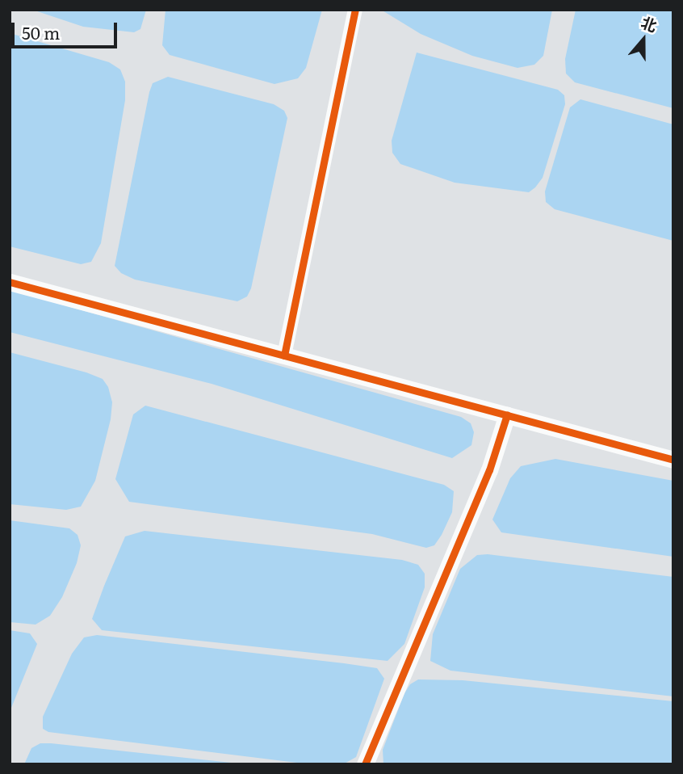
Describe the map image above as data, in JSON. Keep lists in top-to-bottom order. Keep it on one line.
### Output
{"scale_bar":"50 m","north":"top"}
